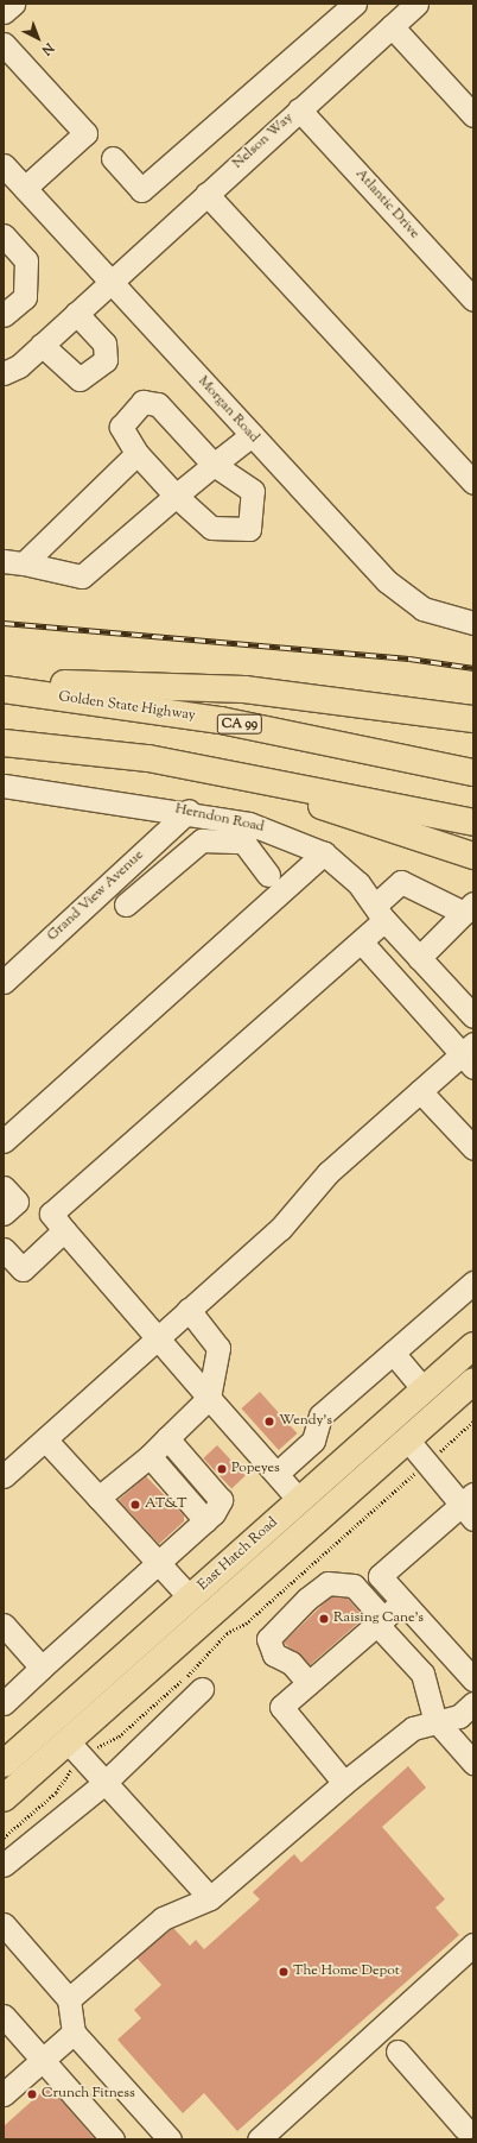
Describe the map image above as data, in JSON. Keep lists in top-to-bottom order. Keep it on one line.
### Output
{"streets":{"main road":["Golden State Highway","CA 99","East Hatch Road"],"street":["Nelson Way","Atlantic Drive","Morgan Road","Herndon Road","Grand View Avenue"]},"crossings":[["Nelson Way","Atlantic Drive"],["Nelson Way","Morgan Road"],["Herndon Road","Grand View Avenue"]],"places":["Wendy's","Popeyes","AT&T","Raising Cane's","The Home Depot","Crunch Fitness"],"north":"bottom right"}
